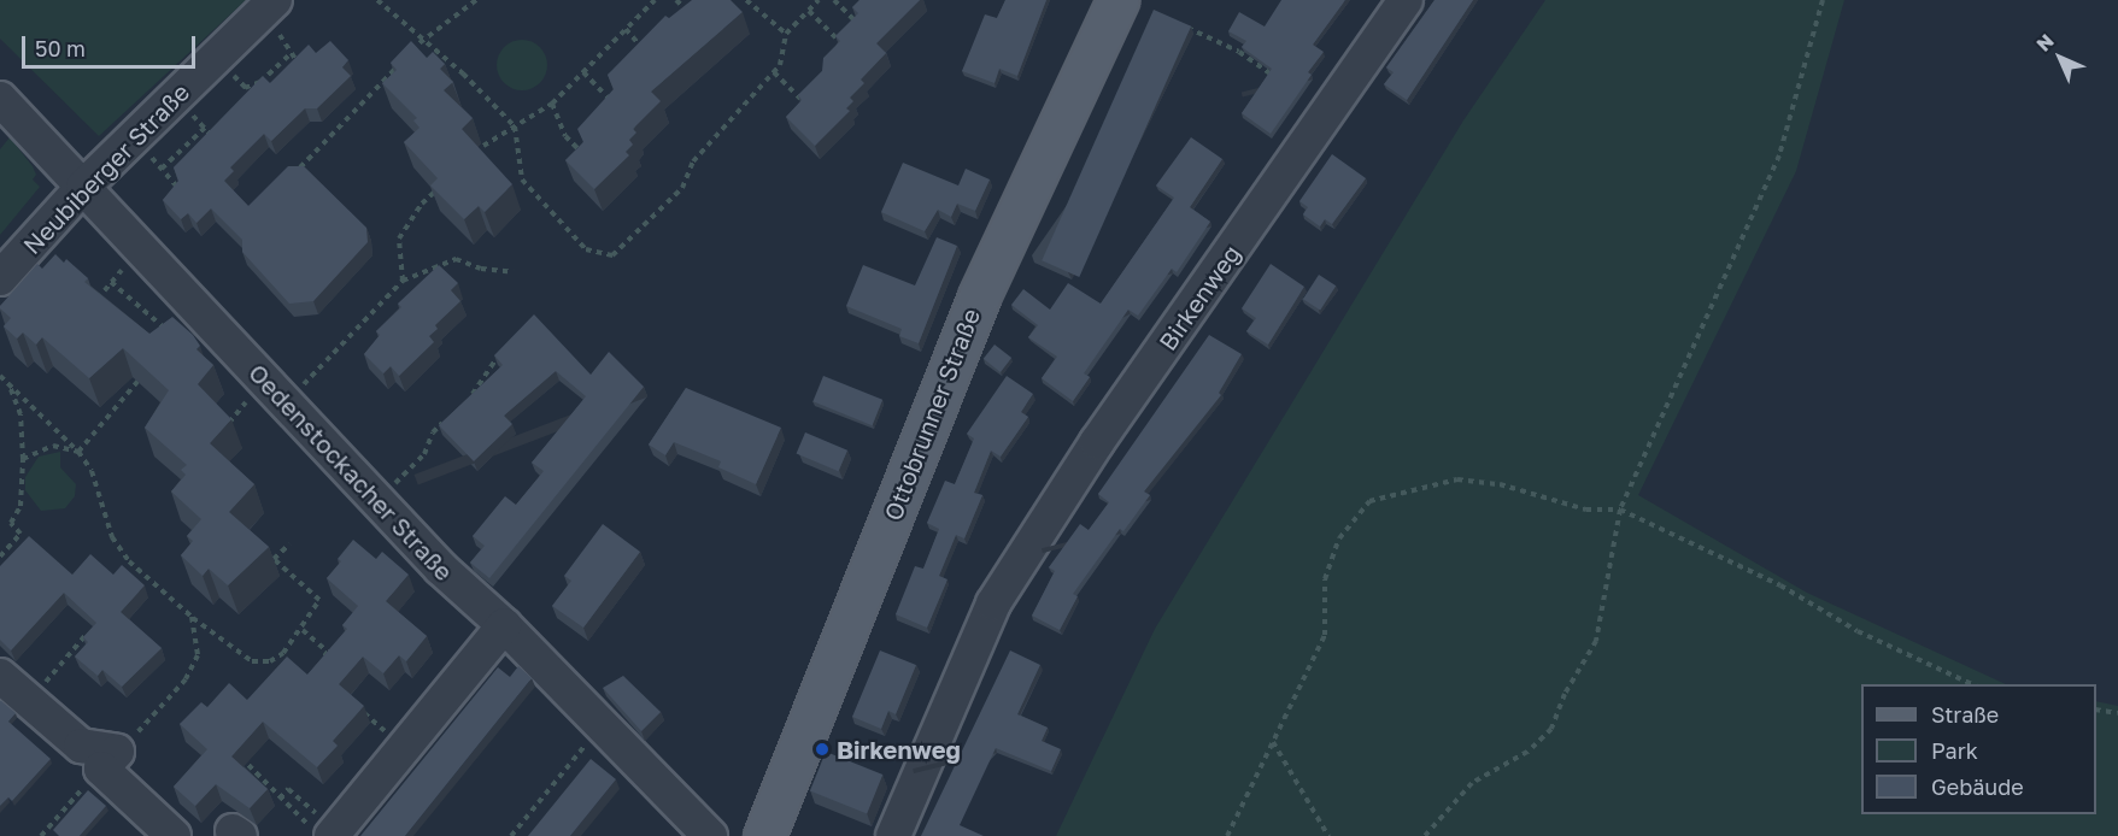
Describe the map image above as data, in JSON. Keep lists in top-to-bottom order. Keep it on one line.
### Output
{"streets":{"main road":["Ottobrunner Straße"],"street":["Neubiberger Straße","Birkenweg","Oedenstockacher Straße"]},"crossings":[["Neubiberger Straße","Oedenstockacher Straße"]],"places":["Birkenweg"],"legend":["Straße","Park","Gebäude"],"scale_bar":"50 m","north":"top left"}
